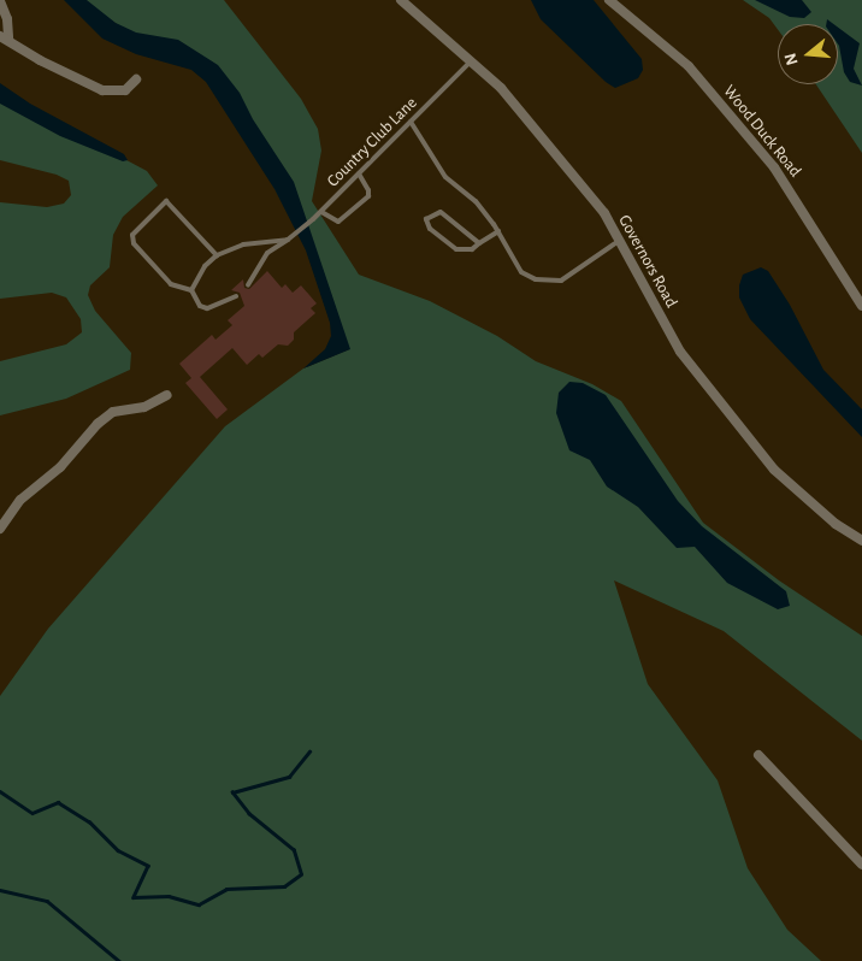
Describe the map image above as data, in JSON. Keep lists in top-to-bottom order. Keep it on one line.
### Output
{"streets":{"street":["Wood Duck Road","Governors Road"],"lane":["Country Club Lane"]},"crossings":[["Country Club Lane","Governors Road"]],"north":"left"}
